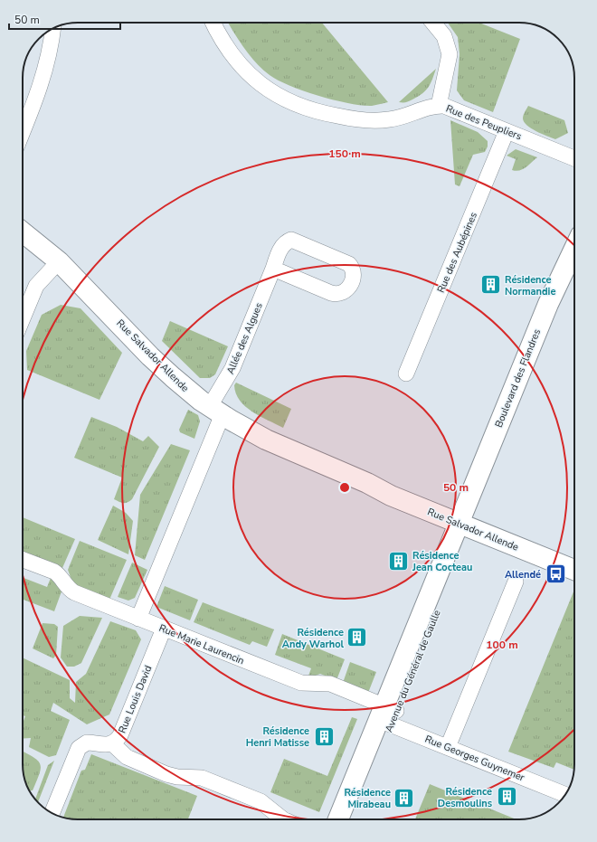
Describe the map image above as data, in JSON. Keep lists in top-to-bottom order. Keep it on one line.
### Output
{"streets":{"street":["Rue des Peupliers","Rue des Aubépines","Allée des Algues","Rue Salvador Allende","Boulevard des Flandres","Rue Marie Laurencin","Avenue du Général de Gaulle","Rue Louis David","Rue Georges Guynemer"]},"crossings":[["Rue des Peupliers","Rue des Aubépines"],["Allée des Algues","Rue Salvador Allende"],["Rue Salvador Allende","Boulevard des Flandres"],["Rue Salvador Allende","Avenue du Général de Gaulle"],["Boulevard des Flandres","Avenue du Général de Gaulle"],["Rue Marie Laurencin","Avenue du Général de Gaulle"],["Rue Marie Laurencin","Rue Louis David"],["Rue Marie Laurencin","Rue Georges Guynemer"],["Avenue du Général de Gaulle","Rue Georges Guynemer"]],"places":{"building":["Résidence Normandie","Résidence Jean Cocteau","Résidence Andy Warhol","Résidence Henri Matisse","Résidence Desmoulins","Résidence Mirabeau"],"bus stop":["Allendé"]},"scale_bar":"50 m","rings":["150 m","50 m","100 m"]}
